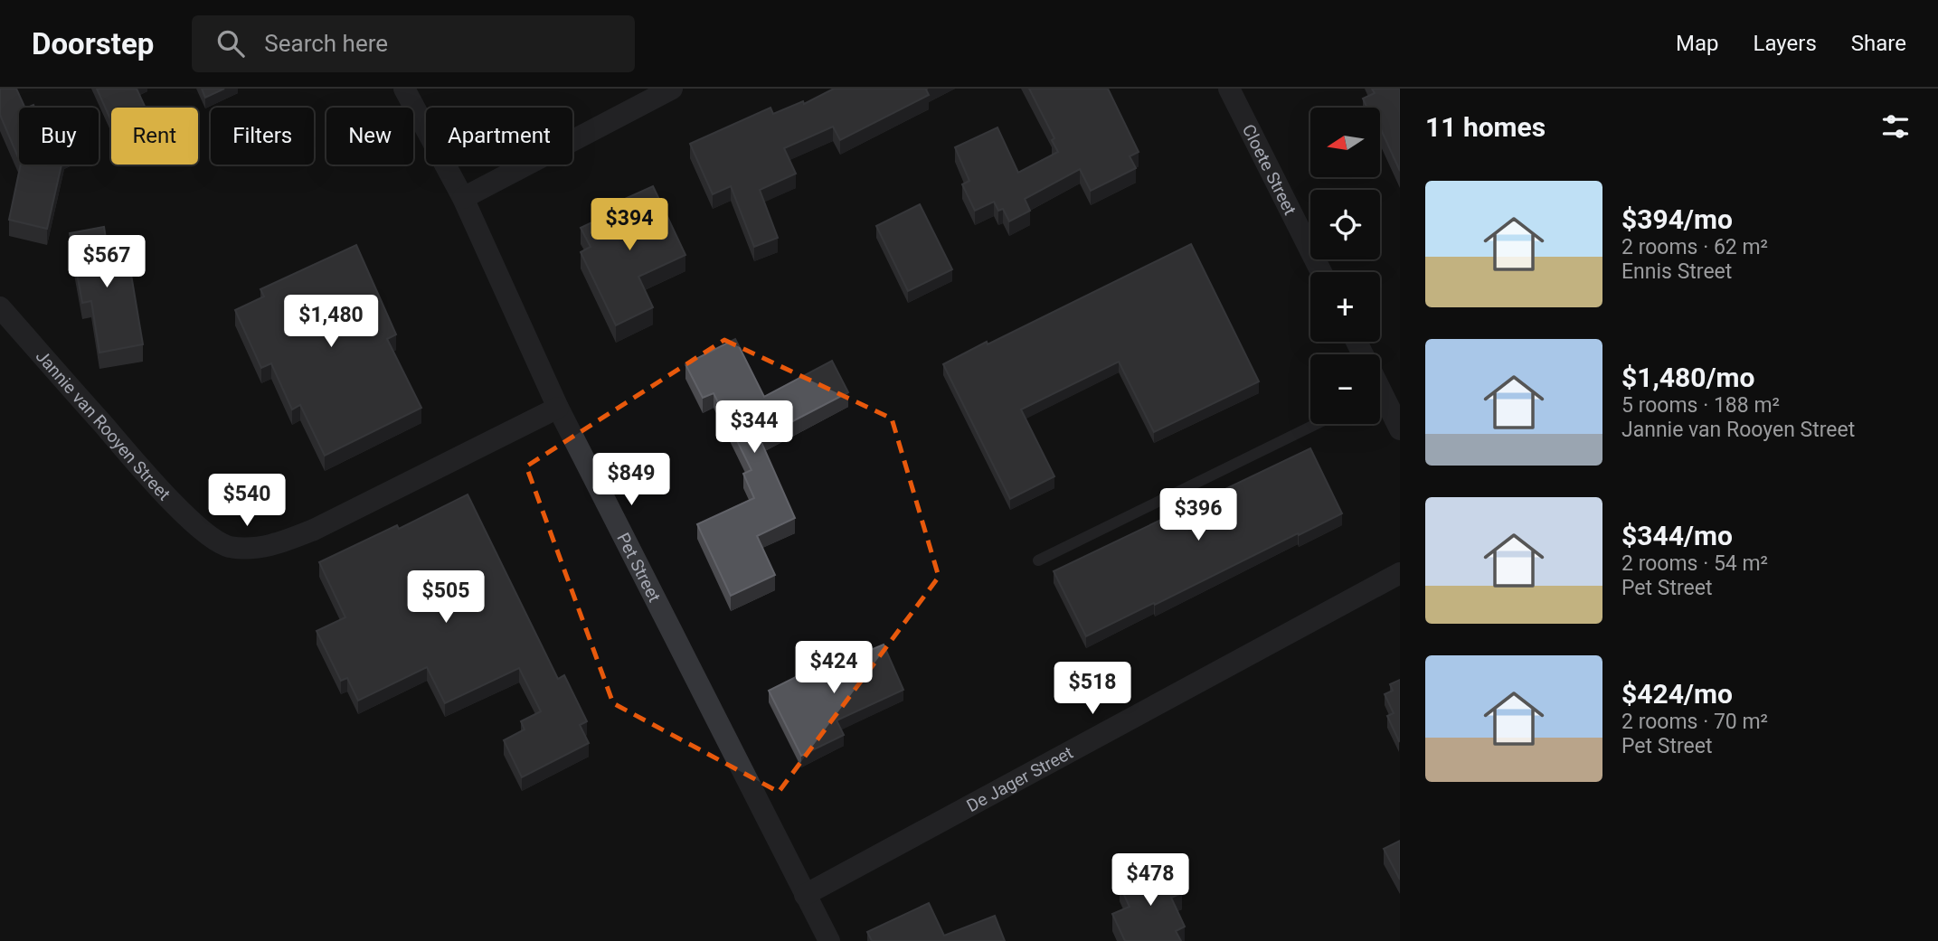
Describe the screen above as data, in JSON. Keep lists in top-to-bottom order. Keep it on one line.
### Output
{"streets":{"street":["Cloete Street","Jannie van Rooyen Street","Pet Street","De Jager Street"]},"crossings":[["Jannie van Rooyen Street","Pet Street"],["Pet Street","De Jager Street"]],"north":"left","page":{"header":"Doorstep","search":"Search here","nav":["Map","Layers","Share"],"heading":"11 homes","map_buttons":["+","−"],"chip":["Buy","Rent","Filters","New","Apartment"],"list":[{"name":"$394/mo","note":"2 rooms · 62 m² · Ennis Street"},{"name":"$1,480/mo","note":"5 rooms · 188 m² · Jannie van Rooyen Street"},{"name":"$344/mo","note":"2 rooms · 54 m² · Pet Street"},{"name":"$424/mo","note":"2 rooms · 70 m² · Pet Street"}],"price":["$394","$567","$1,480","$344","$849","$540","$396","$505","$424","$518","$478"]}}
